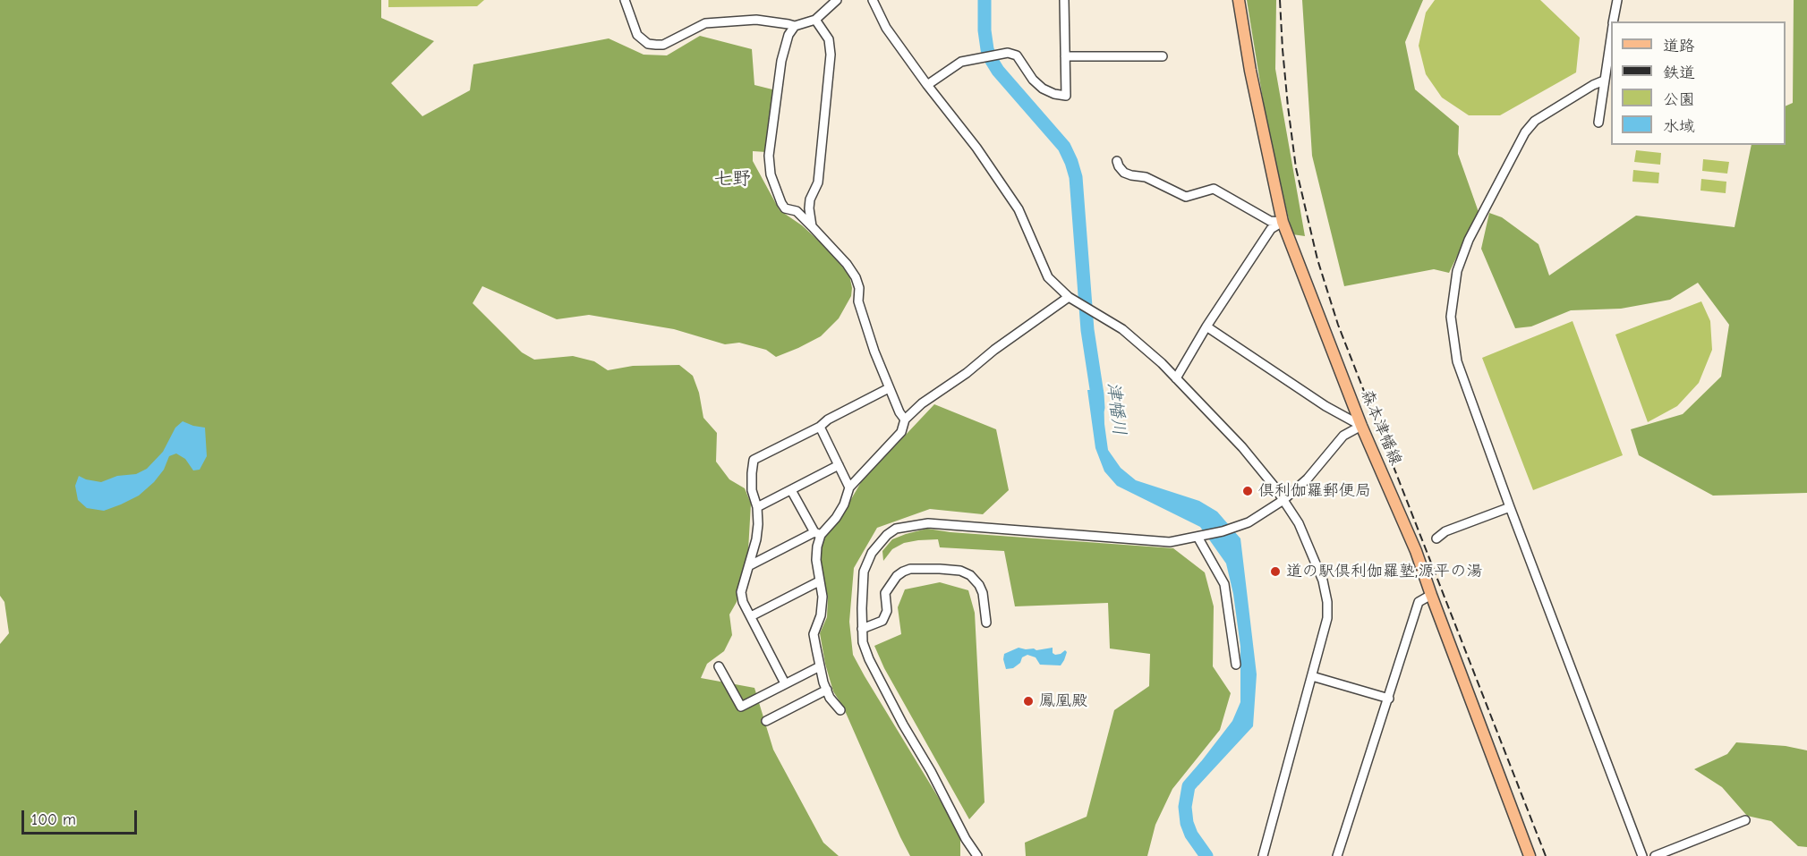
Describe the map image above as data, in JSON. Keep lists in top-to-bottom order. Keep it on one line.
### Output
{"streets":{"main road":["森本津幡線"]},"districts":["七野"],"water":["津幡川"],"places":["倶利伽羅郵便局","道の駅倶利伽羅塾;源平の湯","鳳凰殿"],"legend":["道路","鉄道","公園","水域"],"scale_bar":"100 m"}
